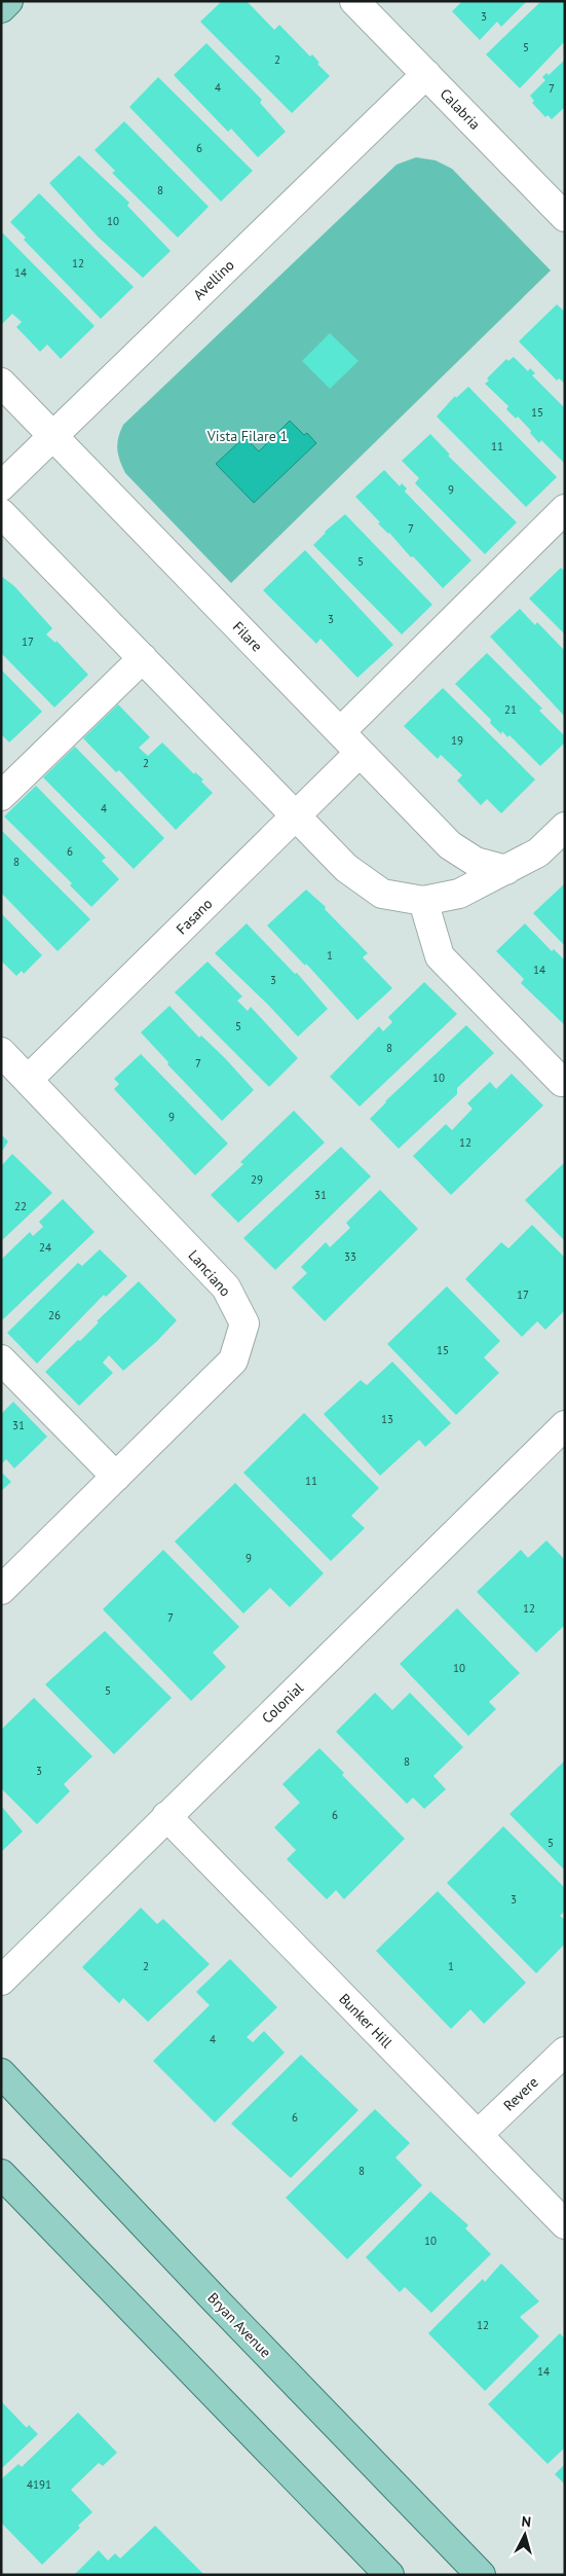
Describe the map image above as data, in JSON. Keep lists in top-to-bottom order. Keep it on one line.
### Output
{"streets":{"main road":["Bryan Avenue"],"street":["Calabria","Avellino","Filare","Fasano","Lanciano","Colonial","Bunker Hill","Revere"]},"crossings":[["Calabria","Avellino"],["Avellino","Filare"],["Filare","Fasano"],["Fasano","Lanciano"],["Colonial","Bunker Hill"],["Bunker Hill","Revere"]],"parks":["Vista Filare 1"],"house_numbers":["3","5","2","4","7","6","8","10","12","14","15","11","9","7","5","3","17","21","19","2","4","6","8","1","14","3","5","8","7","10","9","12","29","31","22","24","33","17","26","15","13","31","11","9","12","7","10","5","8","3","6","5","3","2","1","4","6","8","10","12","14","4191"],"north":"top"}
